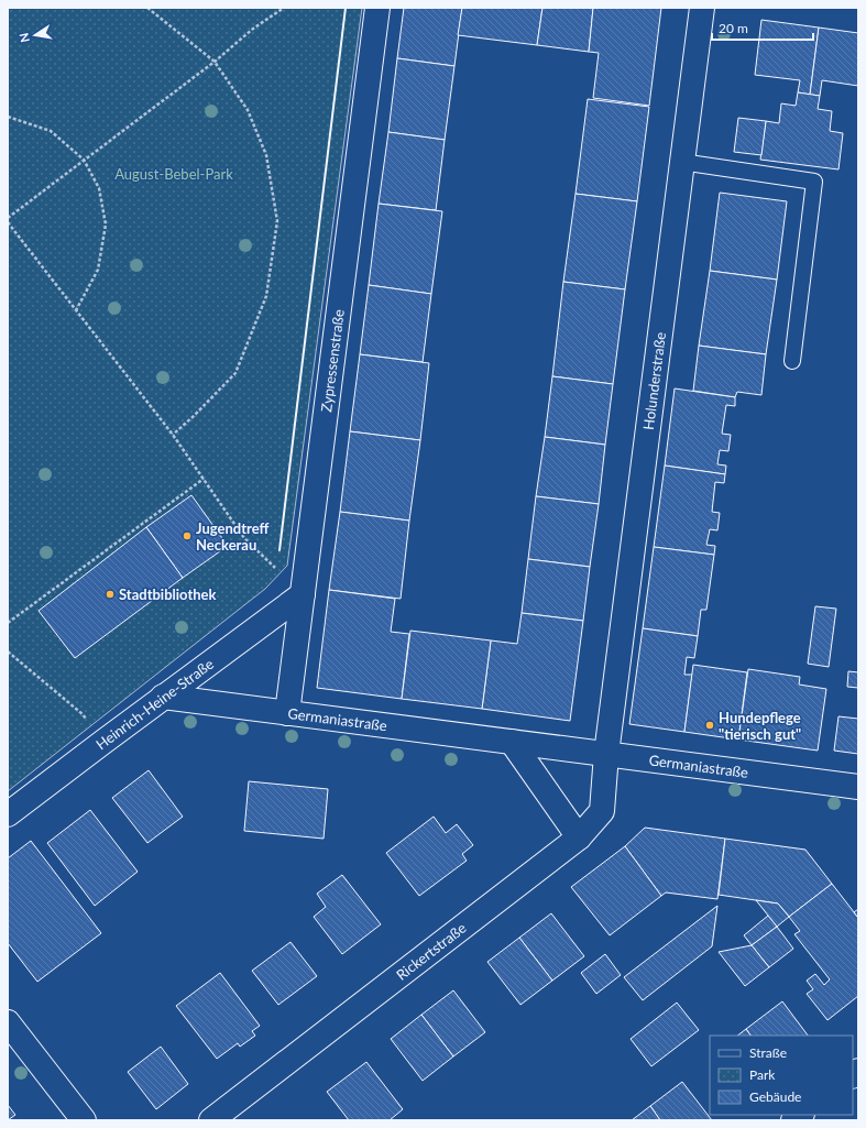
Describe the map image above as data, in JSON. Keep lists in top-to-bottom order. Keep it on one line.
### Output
{"streets":{"street":["Zypressenstraße","Holunderstraße","Heinrich-Heine-Straße","Germaniastraße","Rickertstraße"]},"crossings":[["Zypressenstraße","Heinrich-Heine-Straße"],["Zypressenstraße","Germaniastraße"],["Holunderstraße","Germaniastraße"],["Holunderstraße","Rickertstraße"],["Heinrich-Heine-Straße","Germaniastraße"],["Germaniastraße","Rickertstraße"]],"parks":["August-Bebel-Park"],"places":["Jugendtreff Neckerau","Stadtbibliothek","Hundepflege \"tierisch gut\""],"legend":["Straße","Park","Gebäude"],"scale_bar":"20 m","north":"left"}
